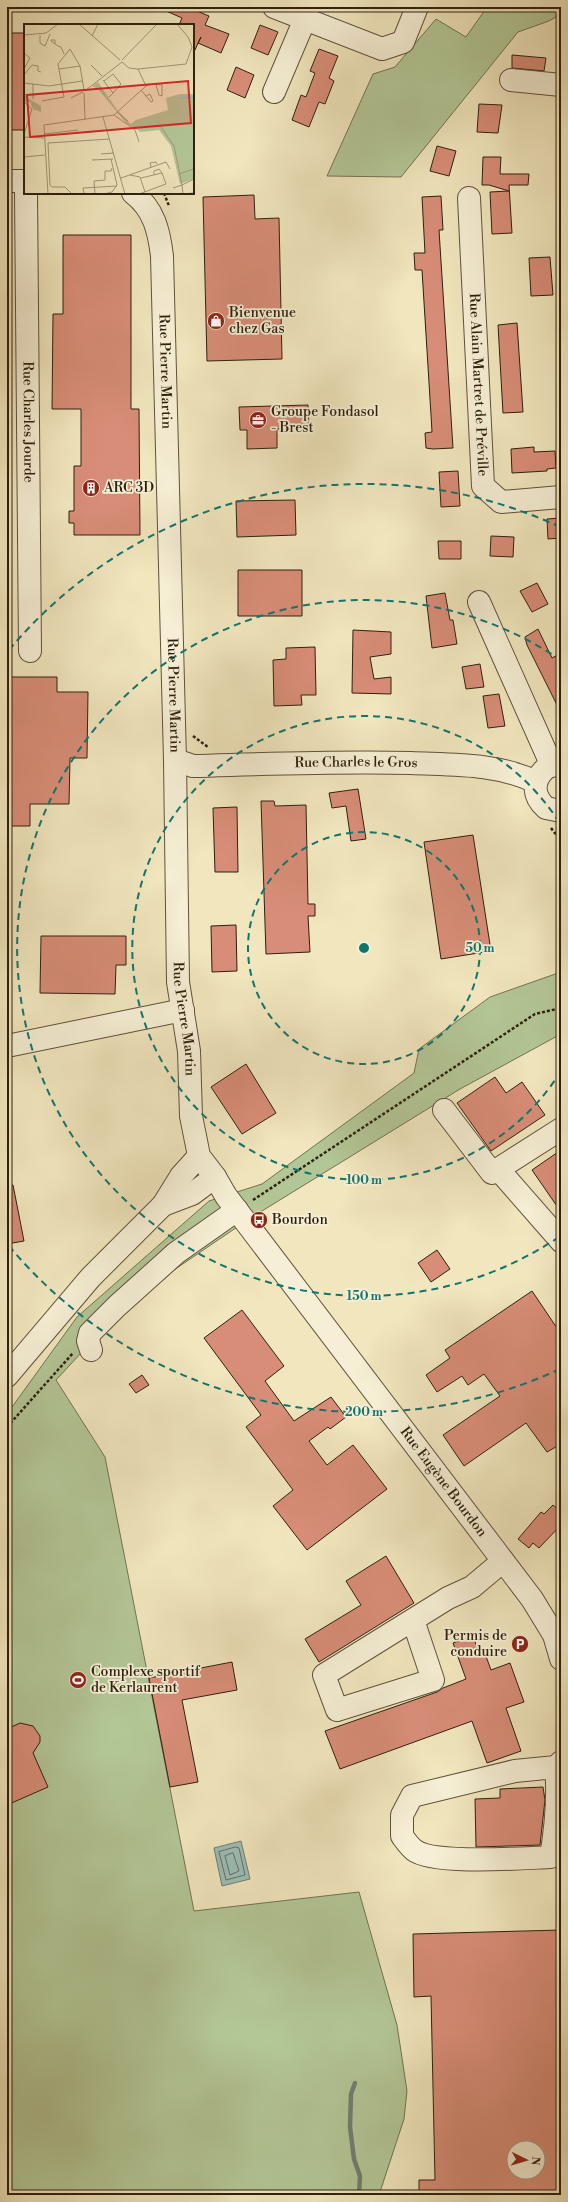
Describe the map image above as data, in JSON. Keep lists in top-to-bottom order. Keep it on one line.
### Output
{"streets":{"street":["Rue Pierre Martin","Rue Alain Martret de Préville","Rue Charles Jourde","Rue Charles le Gros","Rue Eugène Bourdon"]},"crossings":[["Rue Pierre Martin","Rue Charles le Gros"],["Rue Pierre Martin","Rue Eugène Bourdon"]],"places":{"shop":["Bienvenue chez Gas"],"office":["Groupe Fondasol - Brest"],"building":["ARC 3D"],"bus stop":["Bourdon"],"parking":["Permis de conduire"],"sports":["Complexe sportif de Kerlaurent"]},"north":"right","rings":["50 m","100 m","150 m","200 m"]}
